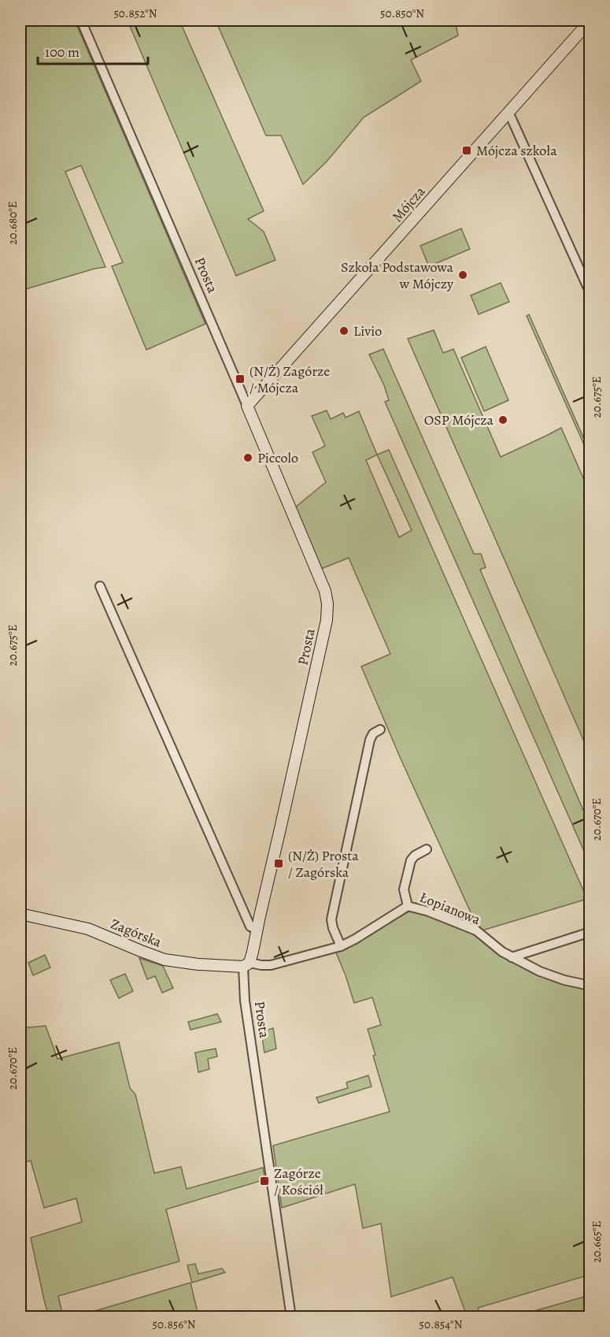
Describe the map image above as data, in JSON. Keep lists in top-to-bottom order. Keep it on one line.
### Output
{"streets":{"street":["Mójcza","Prosta","Łopianowa","Zagórska"]},"crossings":[["Mójcza","Prosta"],["Prosta","Łopianowa"],["Prosta","Zagórska"],["Łopianowa","Zagórska"]],"places":{"transit":["Mójcza szkoła","(N/Ż) Zagórze / Mójcza","(N/Ż) Prosta / Zagórska","Zagórze / Kościół"],"other":["Szkoła Podstawowa w Mójczy","Livio","OSP Mójcza","Piccolo"]},"scale_bar":"100 m","coordinates":["50.852°N","50.850°N","20.680°E","20.675°E","20.670°E","20.665°E","50.856°N","50.854°N"]}
